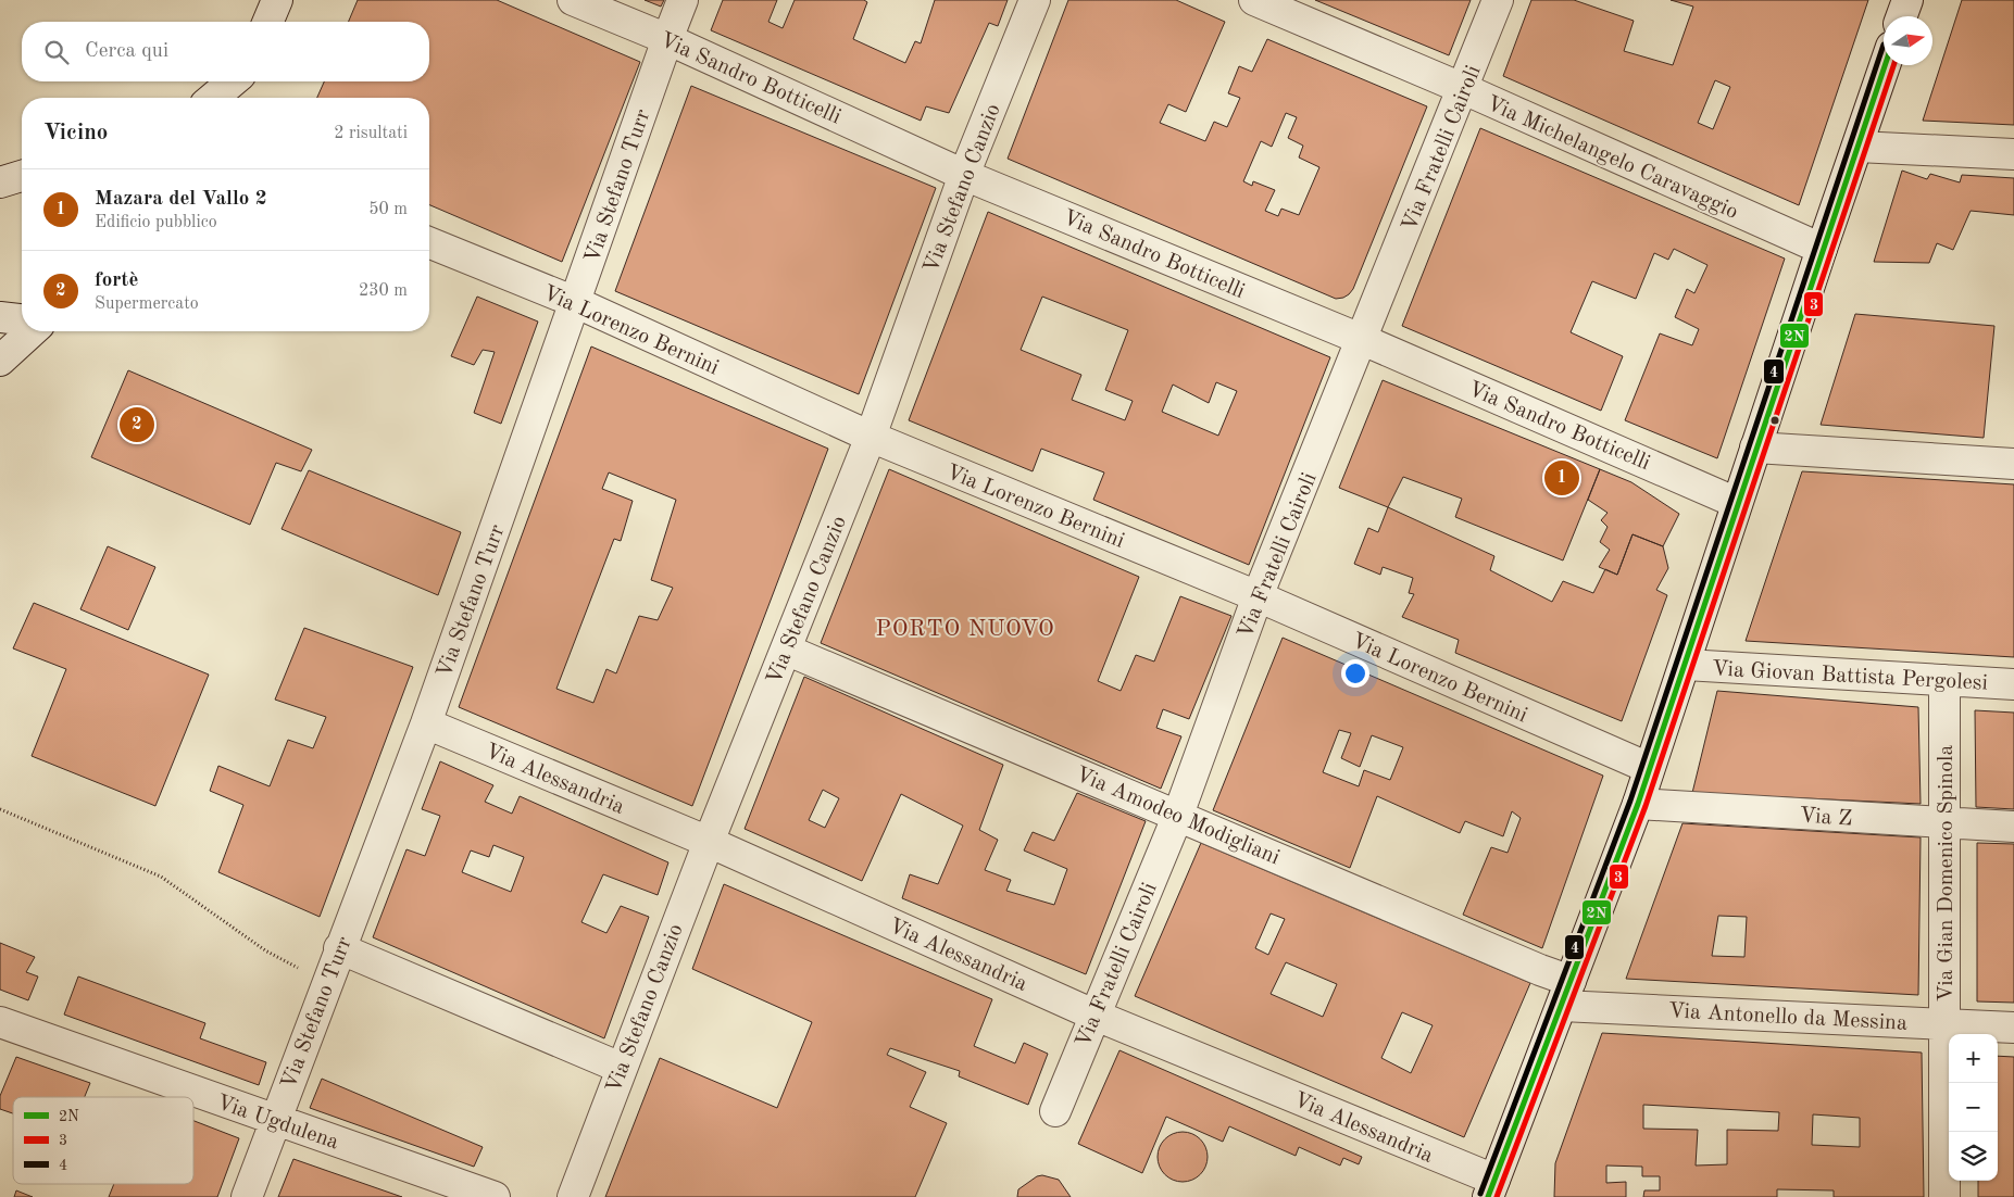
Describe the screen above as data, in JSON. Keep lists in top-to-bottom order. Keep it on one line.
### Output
{"streets":{"street":["Via Sandro Botticelli","Via Fratelli Cairoli","Via Michelangelo Caravaggio","Via Stefano Turr","Via Stefano Canzio","Via Lorenzo Bernini","Via Giovan Battista Pergolesi","Via Alessandria","Via Amodeo Modigliani","Via Z","Via Gian Domenico Spinola","Via Antonello da Messina","Via Ugdulena"]},"crossings":[["Via Sandro Botticelli","Via Fratelli Cairoli"],["Via Sandro Botticelli","Via Stefano Turr"],["Via Sandro Botticelli","Via Stefano Canzio"],["Via Fratelli Cairoli","Via Michelangelo Caravaggio"],["Via Fratelli Cairoli","Via Lorenzo Bernini"],["Via Fratelli Cairoli","Via Alessandria"],["Via Fratelli Cairoli","Via Amodeo Modigliani"],["Via Stefano Turr","Via Lorenzo Bernini"],["Via Stefano Turr","Via Alessandria"],["Via Stefano Turr","Via Ugdulena"],["Via Stefano Canzio","Via Lorenzo Bernini"],["Via Stefano Canzio","Via Alessandria"],["Via Stefano Canzio","Via Amodeo Modigliani"],["Via Giovan Battista Pergolesi","Via Gian Domenico Spinola"],["Via Amodeo Modigliani","Via Antonello da Messina"],["Via Z","Via Gian Domenico Spinola"],["Via Gian Domenico Spinola","Via Antonello da Messina"]],"districts":["PORTO NUOVO"],"lines":["transit line 4","transit line 2N","transit line 3"],"legend":["2N","3","4"],"north":"right","page":{"search":"Cerca qui","heading":["Vicino","2 risultati"],"list":[{"mark":"1","name":"Mazara del Vallo 2","note":"Edificio pubblico","value":"50 m"},{"mark":"2","name":"fortè","note":"Supermercato","value":"230 m"}],"pins":["2","1"],"map_buttons":["+","−"]}}
